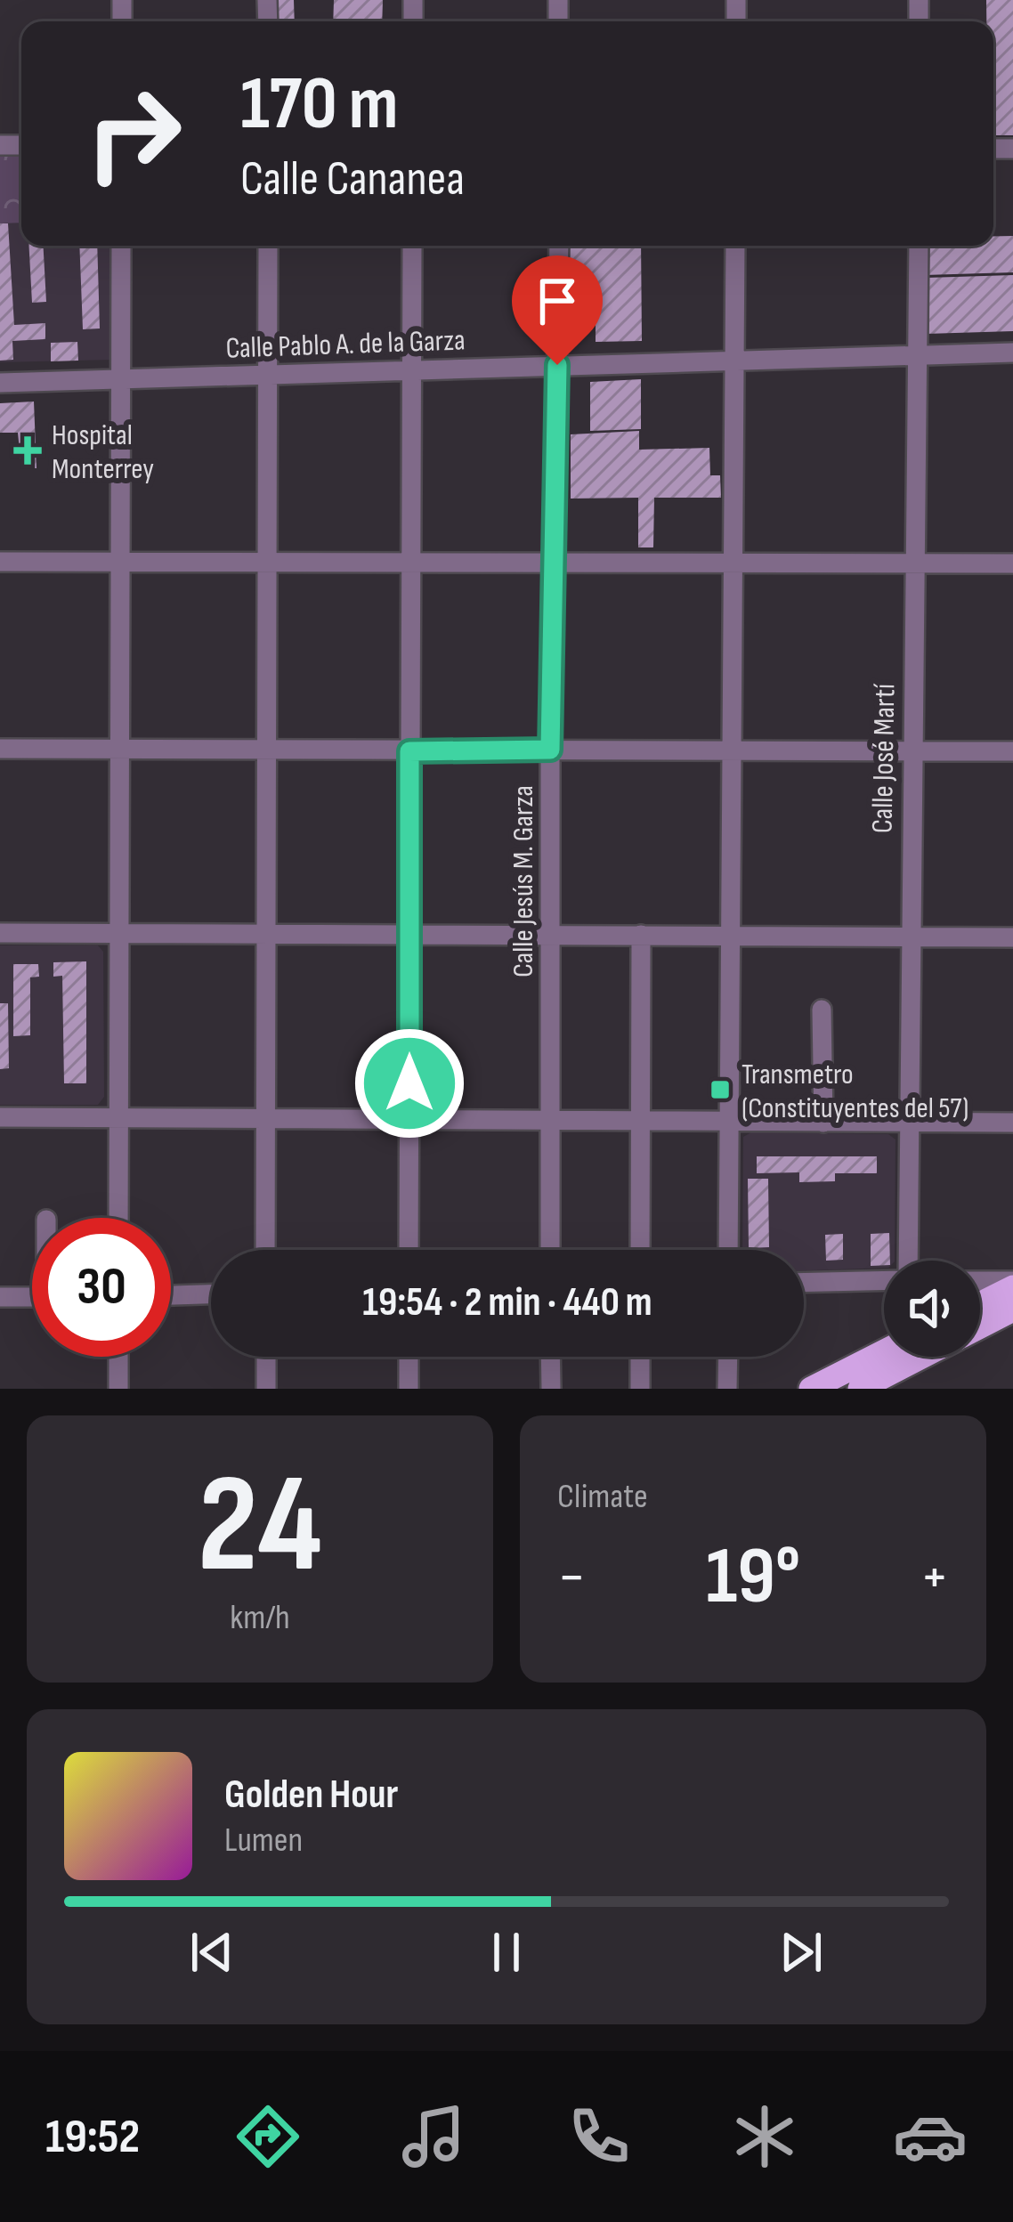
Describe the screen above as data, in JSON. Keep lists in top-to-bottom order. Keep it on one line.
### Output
{"streets":{"street":["Calle Pablo A. de la Garza","Calle José Martí","Calle Jesús M. Garza"]},"crossings":[["Calle Pablo A. de la Garza","Calle José Martí"],["Calle Pablo A. de la Garza","Calle Jesús M. Garza"]],"places":{"health":["Hospital Monterrey"],"transit":["Transmetro (Constituyentes del 57)"]},"page":{"turn":["170 m","Calle Cananea"],"limit":"30","trip":"19:54 · 2 min · 440 m","tile":[["24","km/h"],"Climate"],"heat":["−","19°","+"],"song":["Golden Hour","Lumen"],"tabs":"19:52"}}
